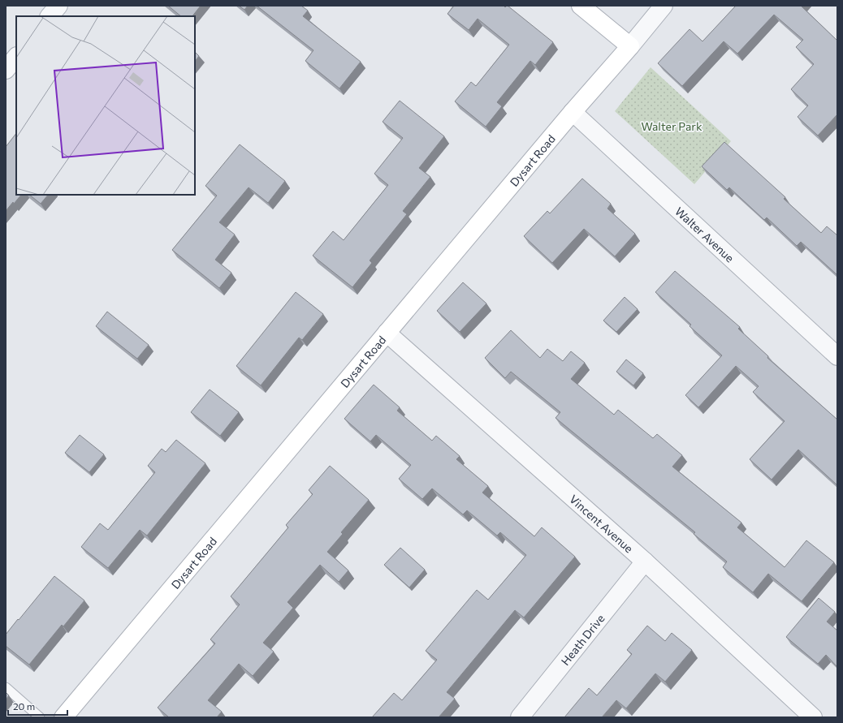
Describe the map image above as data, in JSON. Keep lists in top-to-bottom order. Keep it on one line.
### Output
{"streets":{"street":["Dysart Road","Walter Avenue","Vincent Avenue","Heath Drive"]},"crossings":[["Dysart Road","Walter Avenue"],["Dysart Road","Vincent Avenue"],["Vincent Avenue","Heath Drive"]],"parks":["Walter Park"],"scale_bar":"20 m"}
